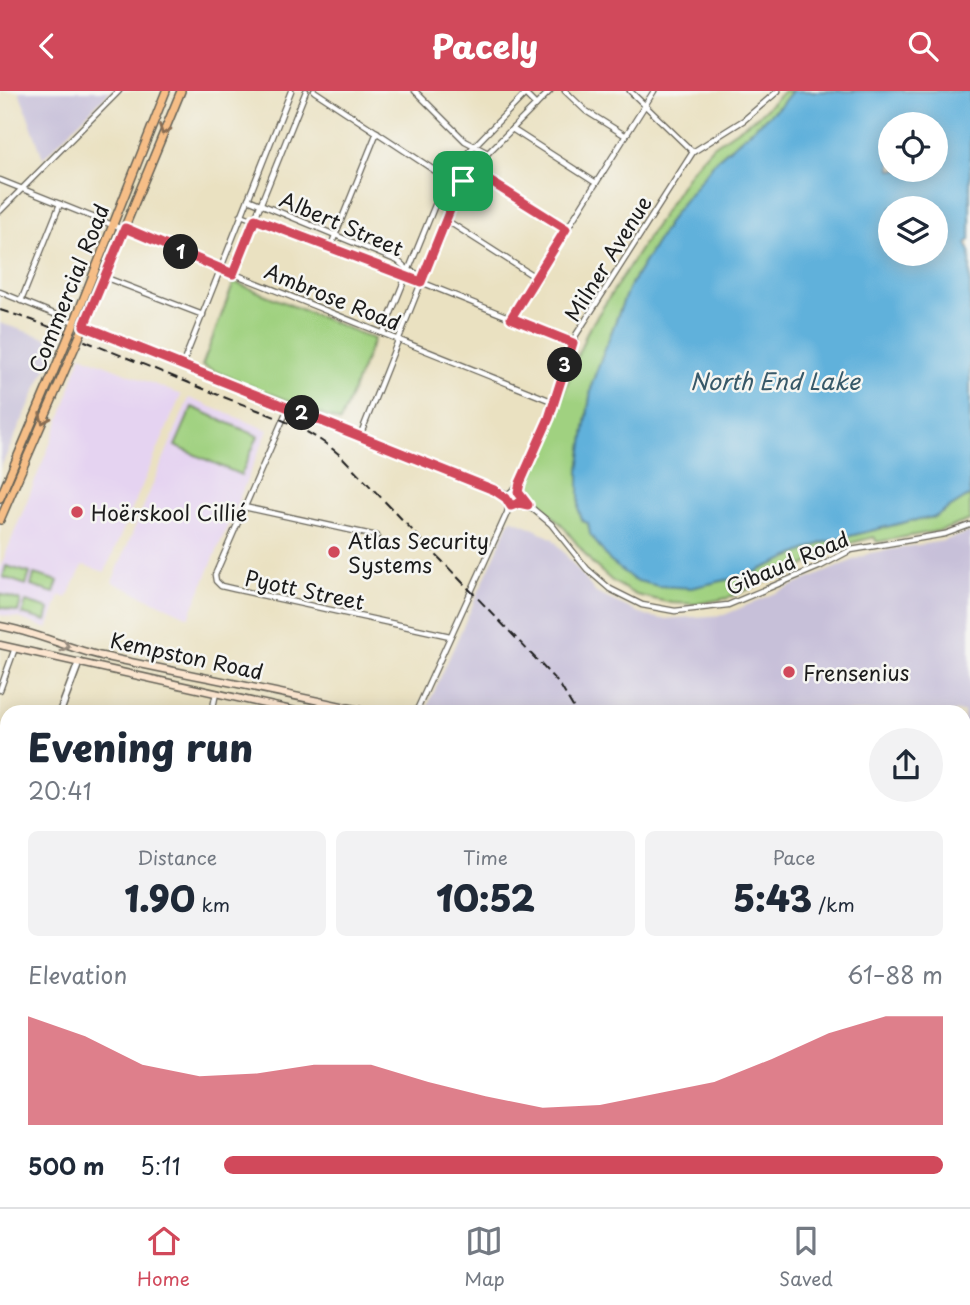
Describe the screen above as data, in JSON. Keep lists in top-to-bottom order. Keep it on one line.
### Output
{"streets":{"main road":["Commercial Road","Kempston Road"],"street":["Albert Street","Milner Avenue","Ambrose Road","Gibaud Road","Pyott Street"]},"crossings":[["Albert Street","Milner Avenue"],["Milner Avenue","Ambrose Road"],["Commercial Road","Ambrose Road"]],"water":["North End Lake"],"places":["Hoërskool Cillié","Atlas Security Systems","Frensenius"],"page":{"header":"Pacely","pins":["1","3","2"],"heading":["Evening run","20:41"],"stats":[["Distance","1.90 km"],["Time","10:52"],["Pace","5:43 /km"]],"chart":["Elevation","61–88 m"],"list":[{"name":"500 m","note":"5:11"}],"tabs":["Home","Map","Saved"]}}
